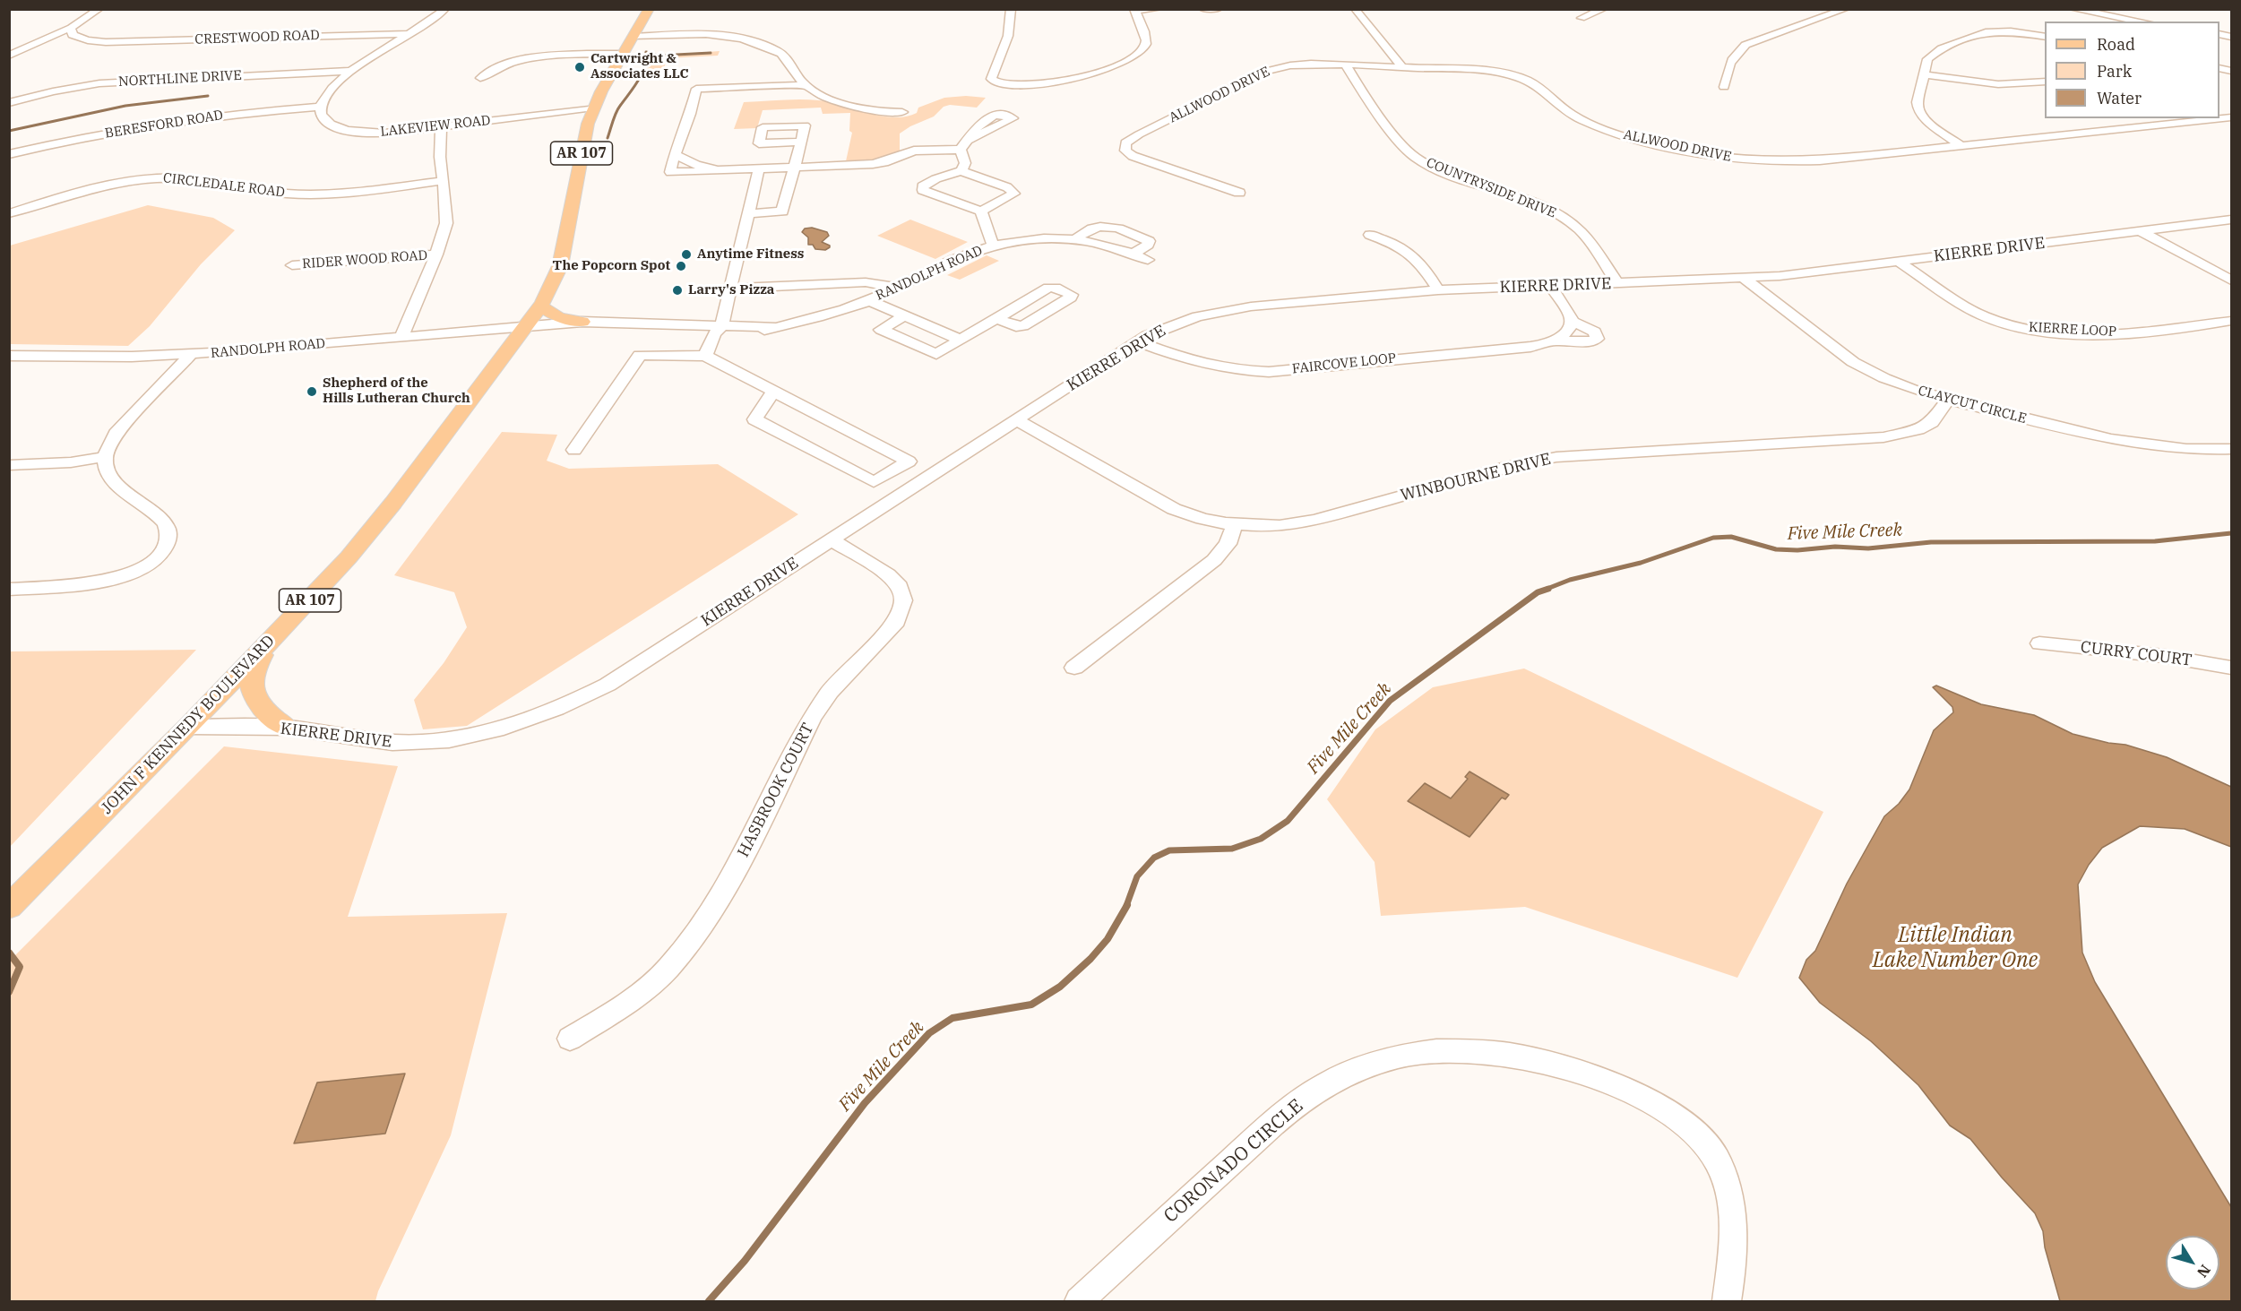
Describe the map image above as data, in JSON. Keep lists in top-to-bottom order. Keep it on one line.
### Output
{"streets":{"main road":["AR 107","JOHN F KENNEDY BOULEVARD"],"street":["CRESTWOOD ROAD","NORTHLINE DRIVE","ALLWOOD DRIVE","BERESFORD ROAD","LAKEVIEW ROAD","CIRCLEDALE ROAD","COUNTRYSIDE DRIVE","KIERRE DRIVE","RIDER WOOD ROAD","RANDOLPH ROAD","KIERRE LOOP","FAIRCOVE LOOP","CLAYCUT CIRCLE","WINBOURNE DRIVE","CURRY COURT","HASBROOK COURT","CORONADO CIRCLE"]},"crossings":[["ALLWOOD DRIVE","COUNTRYSIDE DRIVE"],["BERESFORD ROAD","LAKEVIEW ROAD"],["LAKEVIEW ROAD","JOHN F KENNEDY BOULEVARD"],["COUNTRYSIDE DRIVE","KIERRE DRIVE"],["KIERRE DRIVE","KIERRE LOOP"],["KIERRE DRIVE","FAIRCOVE LOOP"],["KIERRE DRIVE","CLAYCUT CIRCLE"],["KIERRE DRIVE","WINBOURNE DRIVE"],["KIERRE DRIVE","JOHN F KENNEDY BOULEVARD"],["KIERRE DRIVE","HASBROOK COURT"],["RANDOLPH ROAD","JOHN F KENNEDY BOULEVARD"],["CLAYCUT CIRCLE","WINBOURNE DRIVE"]],"water":["Five Mile Creek","Little Indian Lake Number One"],"places":["Cartwright & Associates LLC","Anytime Fitness","The Popcorn Spot","Larry's Pizza","Shepherd of the Hills Lutheran Church"],"legend":["Road","Park","Water"],"north":"bottom right"}
